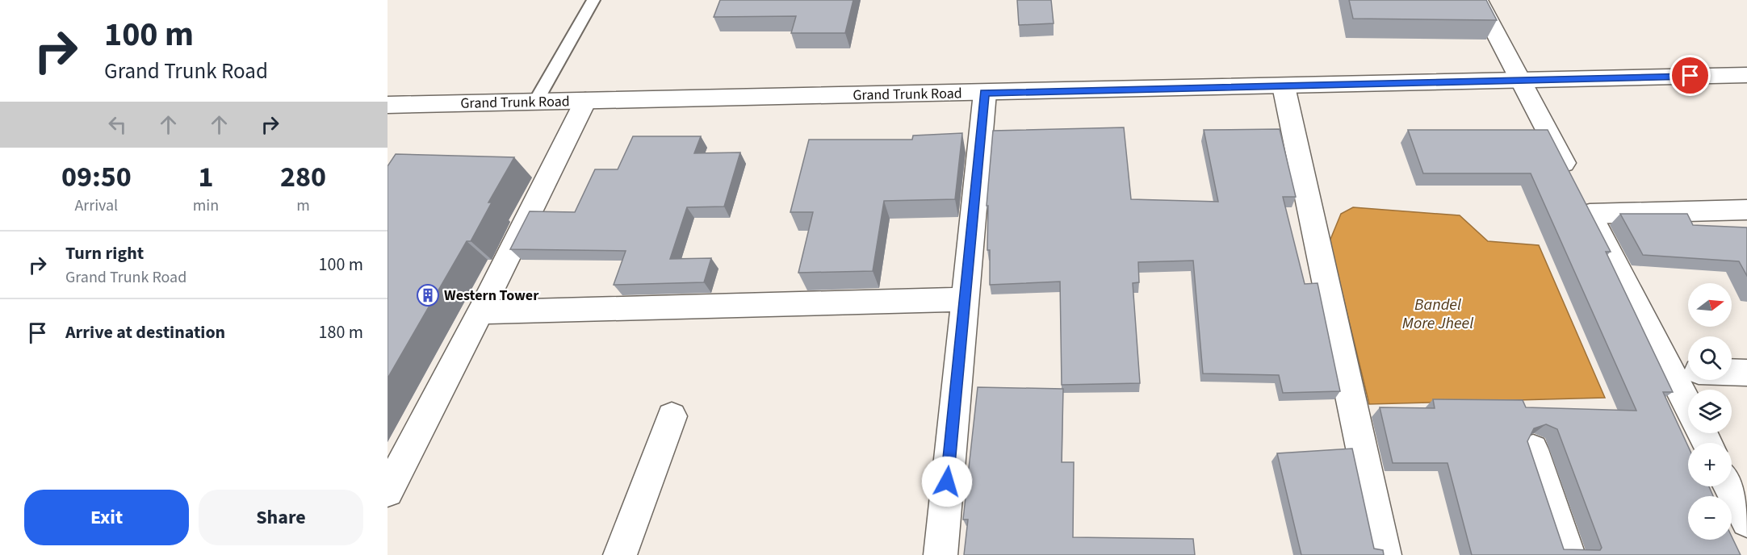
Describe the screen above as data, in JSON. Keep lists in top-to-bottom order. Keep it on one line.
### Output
{"streets":{"street":["Grand Trunk Road"]},"water":["Bandel More Jheel"],"places":{"building":["Western Tower"]},"north":"right","page":{"turn":["100 m","Grand Trunk Road"],"eta":["09:50","Arrival","1","min","280","m"],"list":[{"name":"Turn right","note":"Grand Trunk Road","value":"100 m"},{"name":"Arrive at destination","value":"180 m"}],"map_buttons":["+","−"],"buttons":["Exit","Share"]}}
